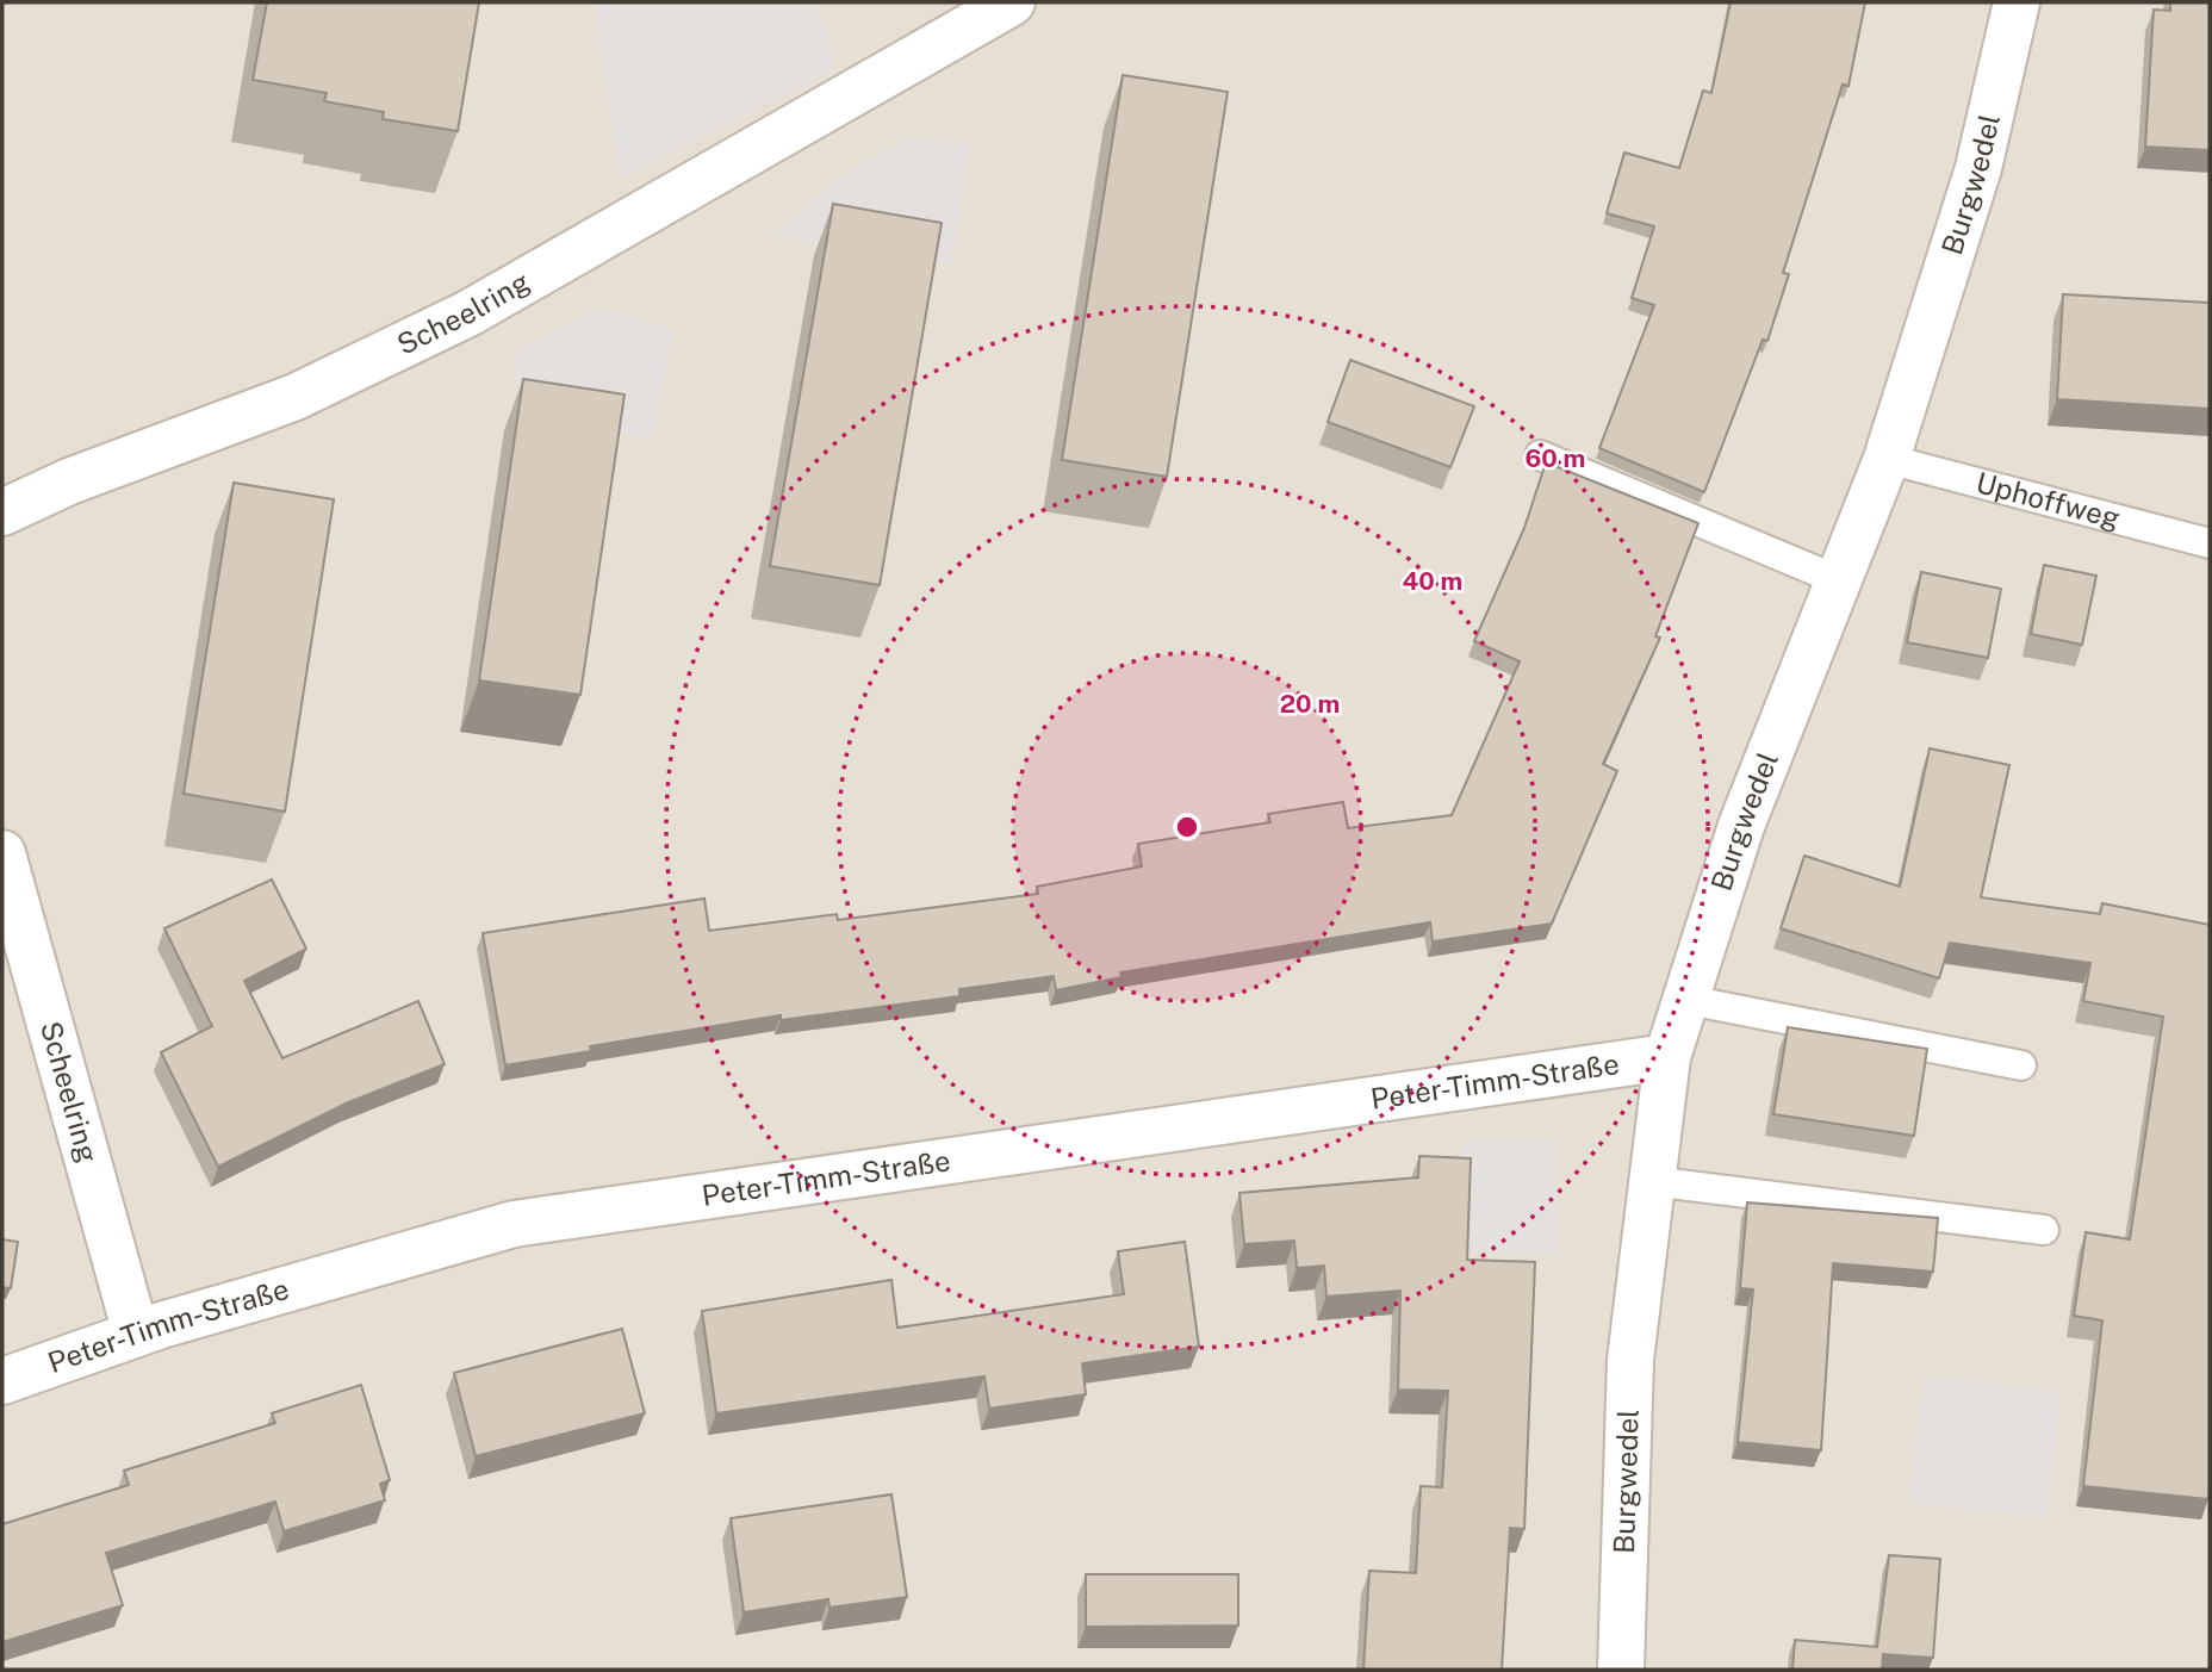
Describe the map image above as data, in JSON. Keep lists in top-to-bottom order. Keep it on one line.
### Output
{"streets":{"street":["Burgwedel","Scheelring","Peter-Timm-Straße"],"lane":["Uphoffweg"]},"crossings":[["Burgwedel","Uphoffweg"],["Burgwedel","Peter-Timm-Straße"],["Scheelring","Peter-Timm-Straße"]],"rings":["60 m","40 m","20 m"]}
